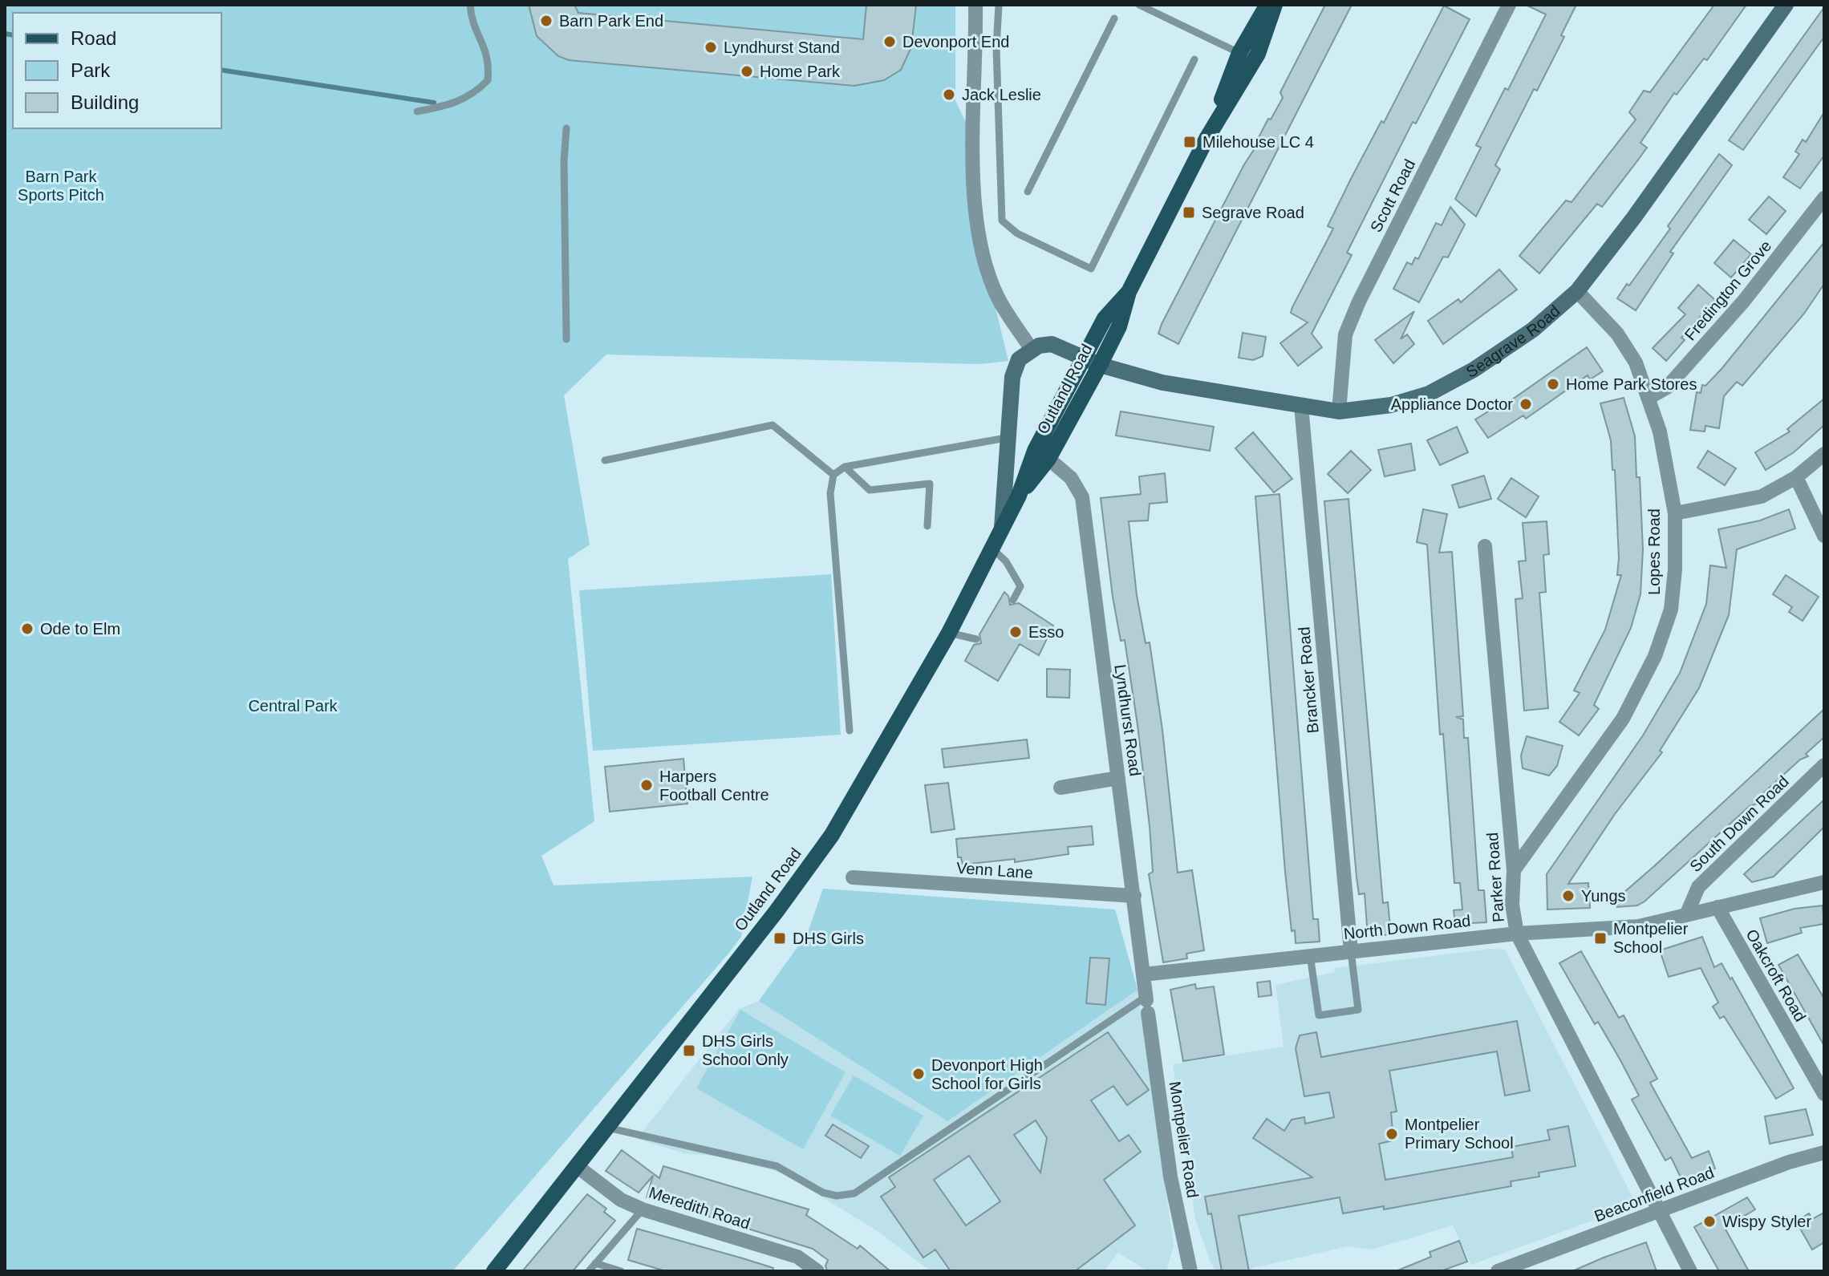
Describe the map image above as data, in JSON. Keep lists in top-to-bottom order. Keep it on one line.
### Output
{"streets":{"main road":["Outland Road"],"street":["Scott Road","Fredington Grove","Seagrave Road","Lopes Road","Brancker Road","Lyndhurst Road","South Down Road","Venn Lane","Parker Road","North Down Road","Oakcroft Road","Montpelier Road","Beaconfield Road","Meredith Road"]},"crossings":[["Scott Road","Seagrave Road"],["Fredington Grove","Lopes Road"],["Seagrave Road","Outland Road"],["Seagrave Road","Lopes Road"],["Seagrave Road","Brancker Road"],["Outland Road","Lyndhurst Road"],["Outland Road","Meredith Road"],["Lopes Road","Parker Road"],["Brancker Road","North Down Road"],["Lyndhurst Road","Venn Lane"],["Lyndhurst Road","North Down Road"],["Lyndhurst Road","Montpelier Road"],["South Down Road","North Down Road"],["Parker Road","North Down Road"],["Parker Road","Beaconfield Road"],["North Down Road","Oakcroft Road"]],"parks":["Barn Park Sports Pitch","Central Park"],"places":{"other":["Barn Park End","Devonport End","Lyndhurst Stand","Home Park","Jack Leslie","Home Park Stores","Appliance Doctor","Ode to Elm","Esso","Harpers Football Centre","Yungs","Devonport High School for Girls","Montpelier Primary School","Wispy Styler"],"transit":["Milehouse LC 4","Segrave Road","DHS Girls","Montpelier School","DHS Girls School Only"]},"legend":["Road","Park","Building"]}
